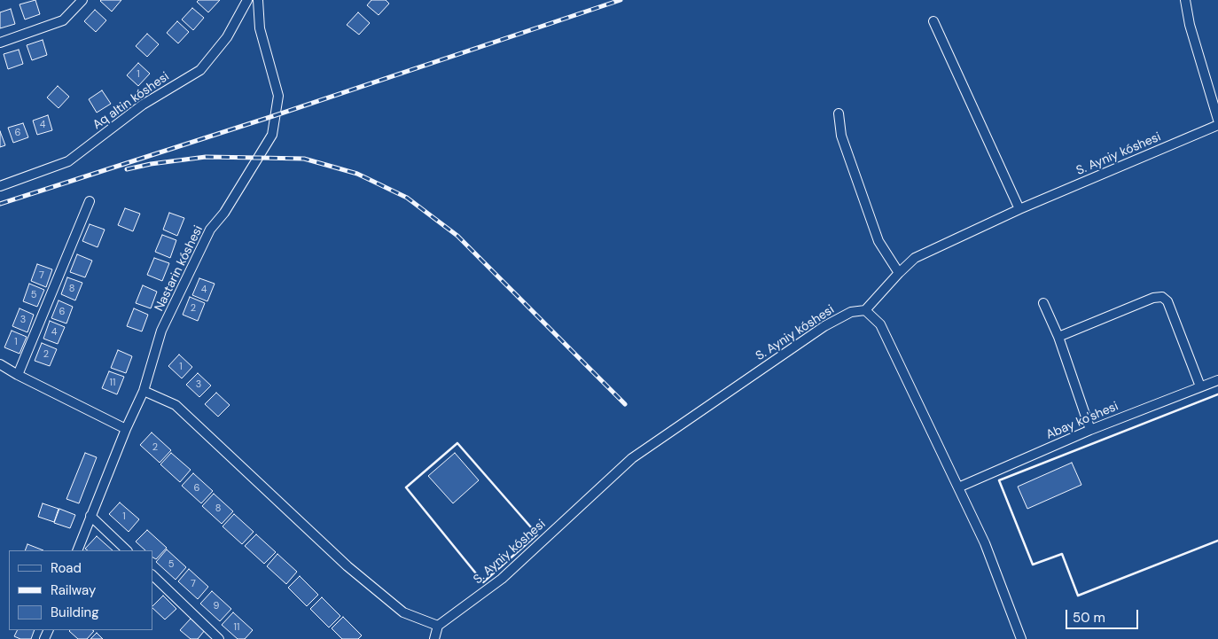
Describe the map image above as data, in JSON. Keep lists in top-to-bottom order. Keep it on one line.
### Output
{"streets":{"street":["Aq altin kóshesi","S. Ayniy kóshesi","Nastarin kóshesi","Abay ko'shesi"]},"house_numbers":["1","4","6","7","8","4","5","2","6","3","4","1","2","1","11","3","2","6","8","1","5","7","9","11"],"legend":["Road","Railway","Building"],"scale_bar":"50 m"}
